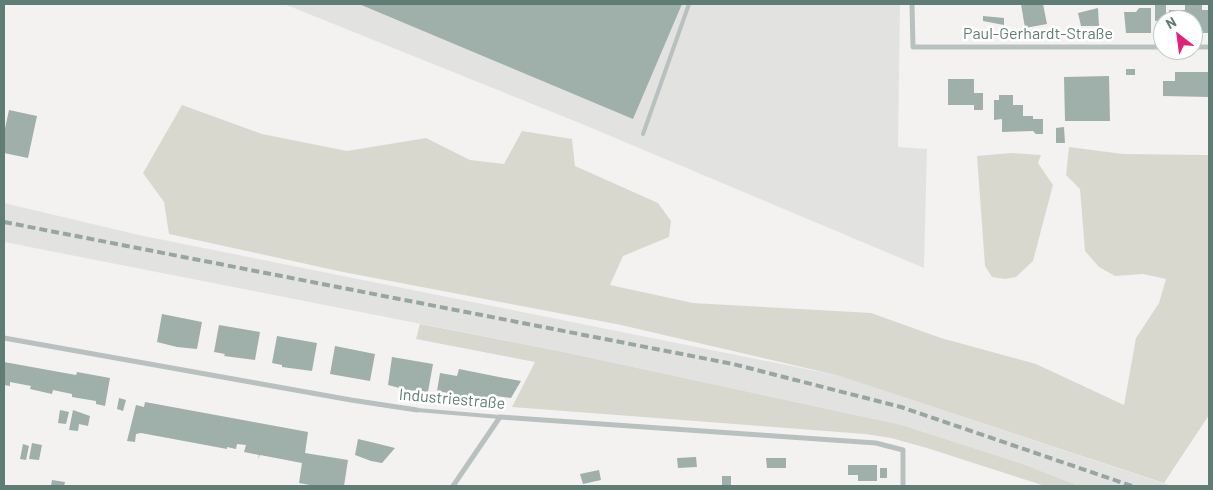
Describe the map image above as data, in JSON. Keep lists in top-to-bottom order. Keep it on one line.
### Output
{"streets":{"street":["Paul-Gerhardt-Straße","Industriestraße"]},"north":"top left"}
